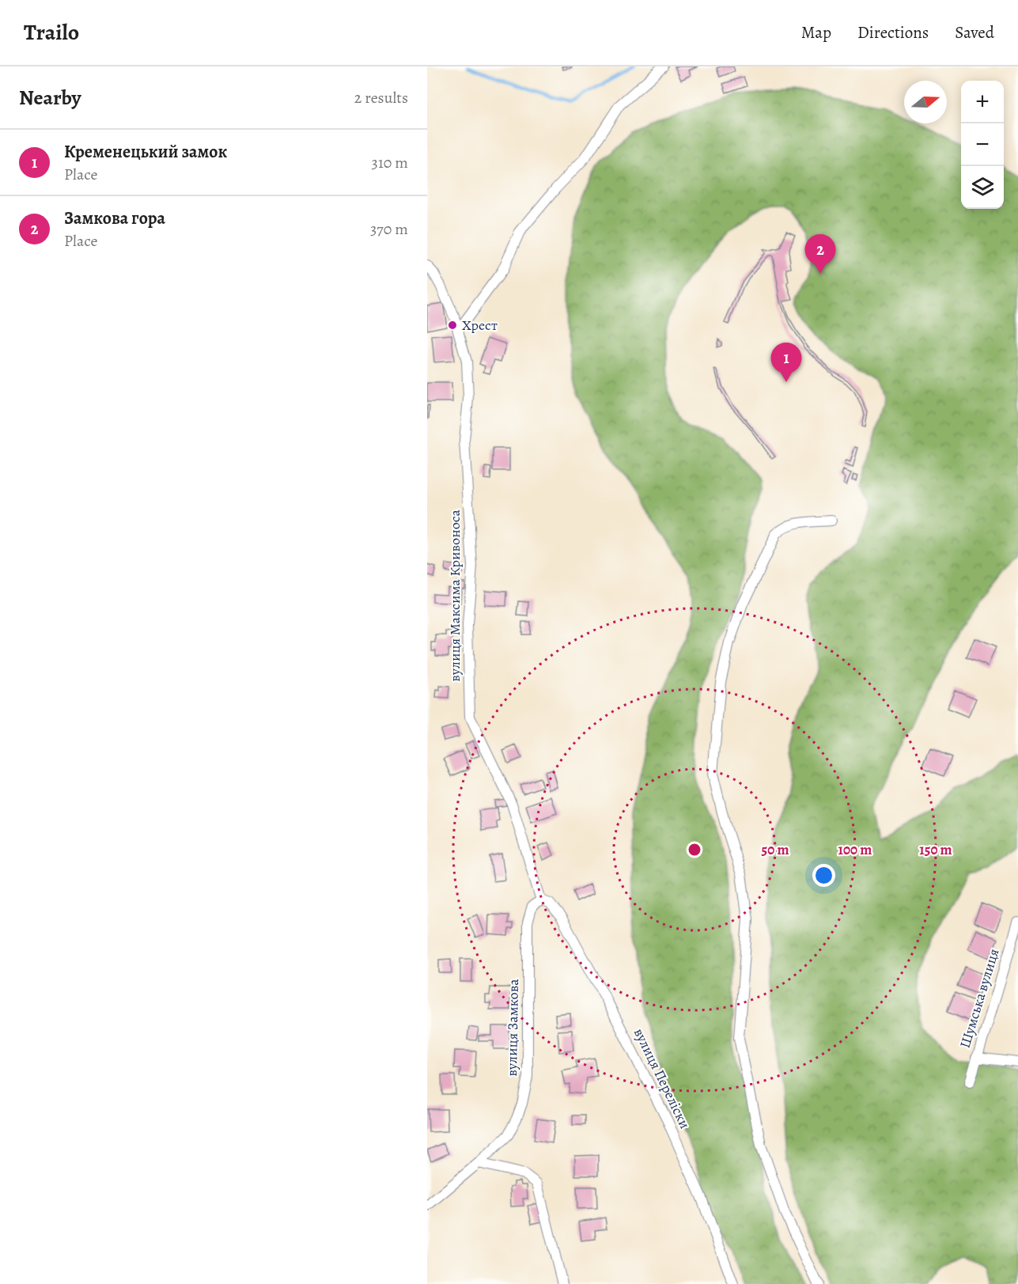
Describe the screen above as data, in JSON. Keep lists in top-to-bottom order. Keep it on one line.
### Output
{"streets":{"street":["вулиця Максима Кривоноса","Шумська вулиця","вулиця Замкова","вулиця Переліски"]},"crossings":[["вулиця Максима Кривоноса","вулиця Замкова"],["вулиця Максима Кривоноса","вулиця Переліски"],["вулиця Замкова","вулиця Переліски"]],"places":["Хрест"],"north":"right","page":{"header":"Trailo","nav":["Map","Directions","Saved"],"heading":["Nearby","2 results"],"map_buttons":["+","−"],"list":[{"mark":"1","name":"Кременецький замок","note":"Place","value":"310 m"},{"mark":"2","name":"Замкова гора","note":"Place","value":"370 m"}],"pins":["2","1"]},"rings":["50 m","100 m","150 m"]}
